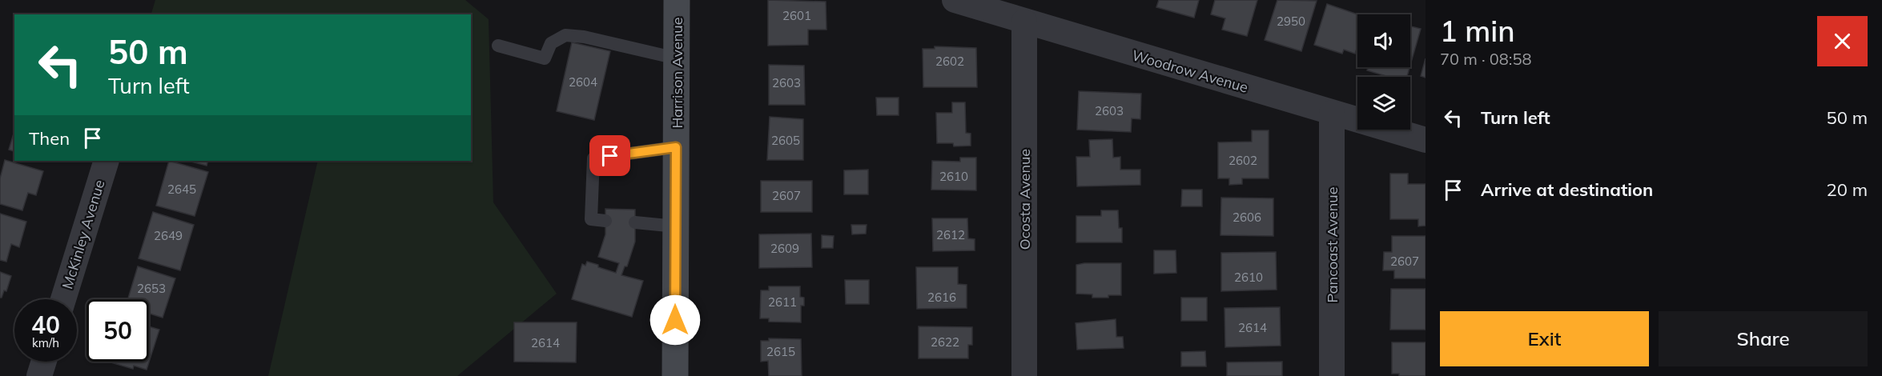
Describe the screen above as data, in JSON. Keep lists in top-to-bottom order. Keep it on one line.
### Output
{"streets":{"main road":["Harrison Avenue"],"street":["Woodrow Avenue","Ocosta Avenue","McKinley Avenue","Pancoast Avenue"]},"crossings":[["Woodrow Avenue","Ocosta Avenue"],["Woodrow Avenue","Pancoast Avenue"]],"house_numbers":["2601","2950","2602","2604","2603","2603","2605","2602","2610","2645","2607","2606","2612","2649","2609","2607","2610","2653","2616","2611","2614","2622","2614","2615"],"page":{"heading":["1 min","70 m · 08:58"],"turn":["50 m","Turn left"],"list":[{"name":"Turn left","value":"50 m"},{"name":"Arrive at destination","value":"20 m"}],"then":"Then","speed":"40 km/h","limit":"50","buttons":["Exit","Share"]}}
